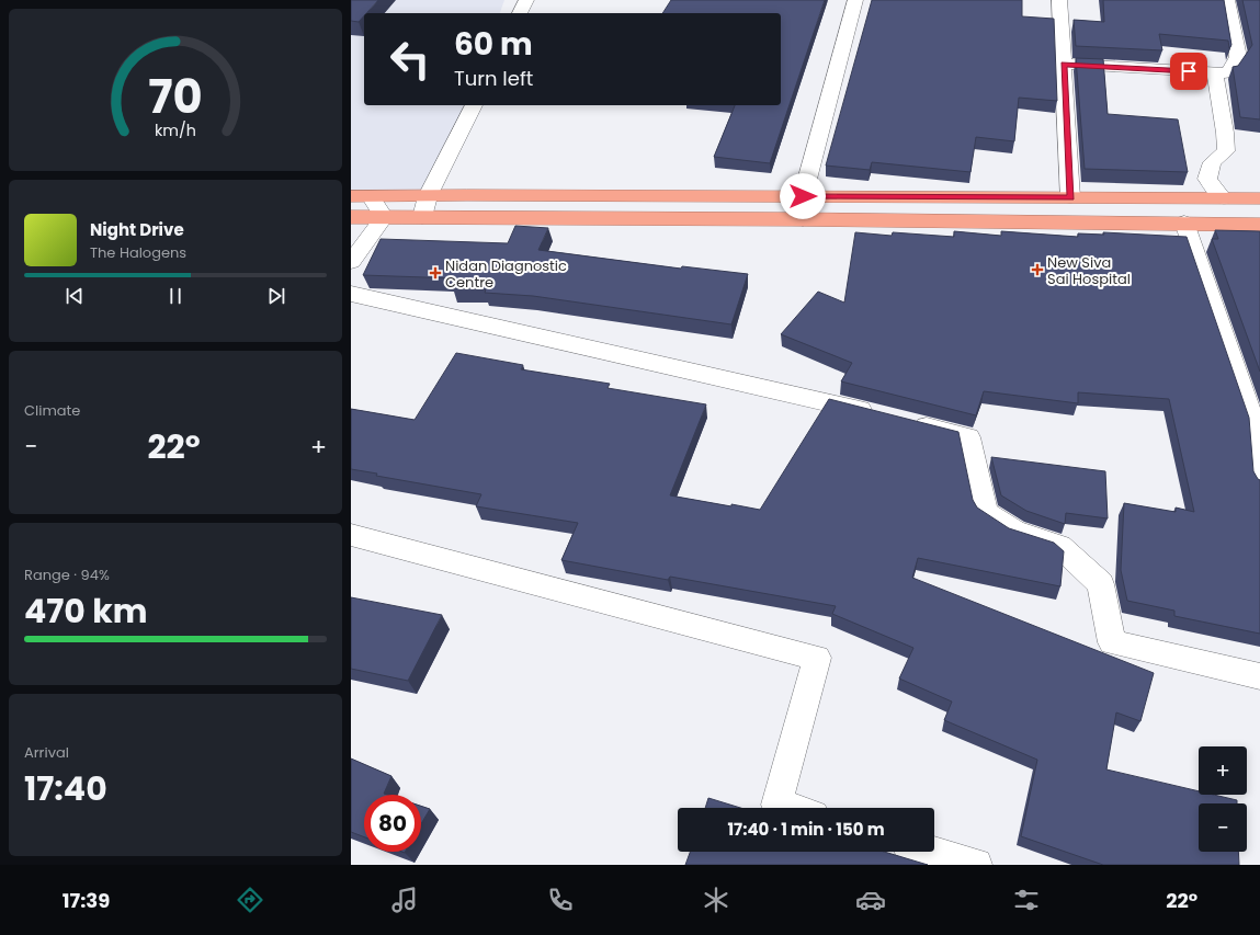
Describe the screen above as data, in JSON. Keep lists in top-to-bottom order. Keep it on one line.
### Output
{"places":{"health":["New Siva Sai Hospital","Nidan Diagnostic Centre"]},"page":{"turn":["60 m","Turn left"],"song":["Night Drive","The Halogens"],"tile":["Climate",["Range · 94%","470 km"],["Arrival","17:40"]],"heat":["−","22°","+"],"map_buttons":["+","−"],"limit":"80","trip":"17:40 · 1 min · 150 m","tabs":["17:39","22°"],"gauge":["70","km/h"]}}
